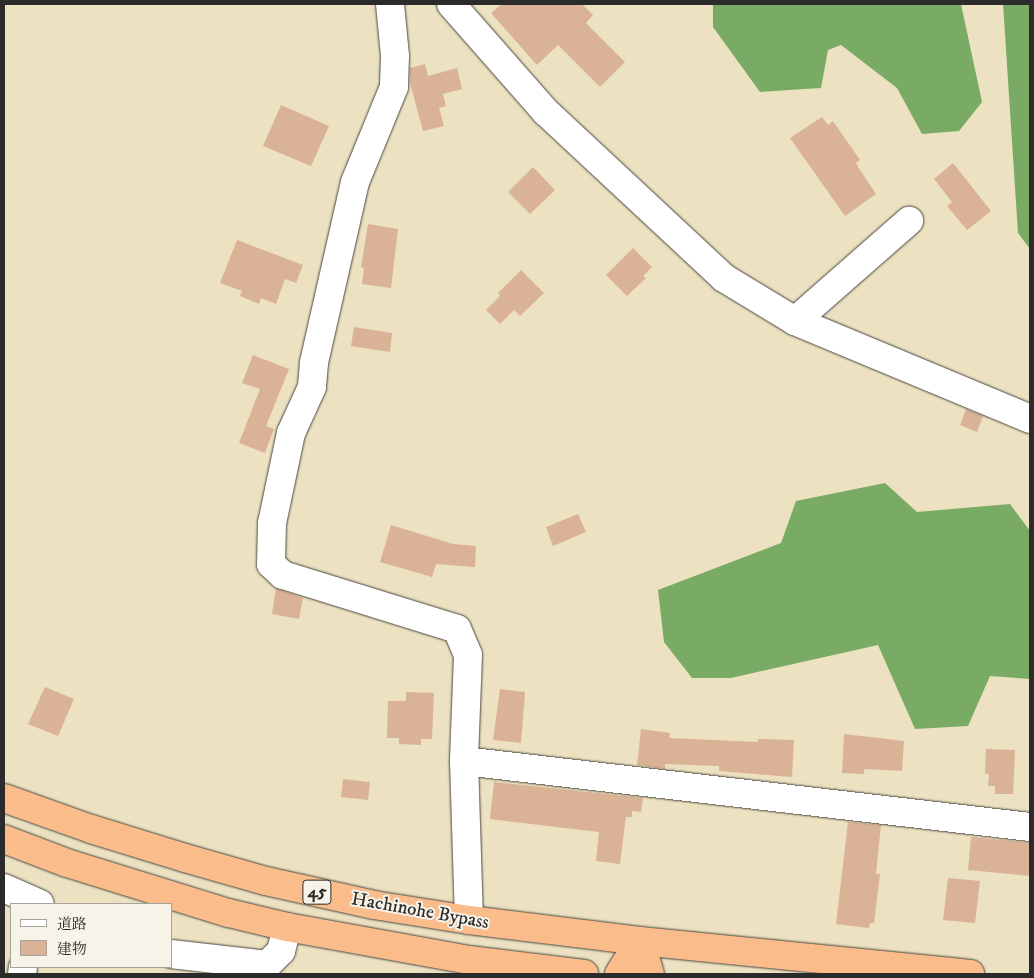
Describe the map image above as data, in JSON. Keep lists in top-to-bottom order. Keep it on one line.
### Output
{"streets":{"highway":["45","Hachinohe Bypass"]},"crossings":[["45","Hachinohe Bypass"]],"legend":["道路","建物"]}
